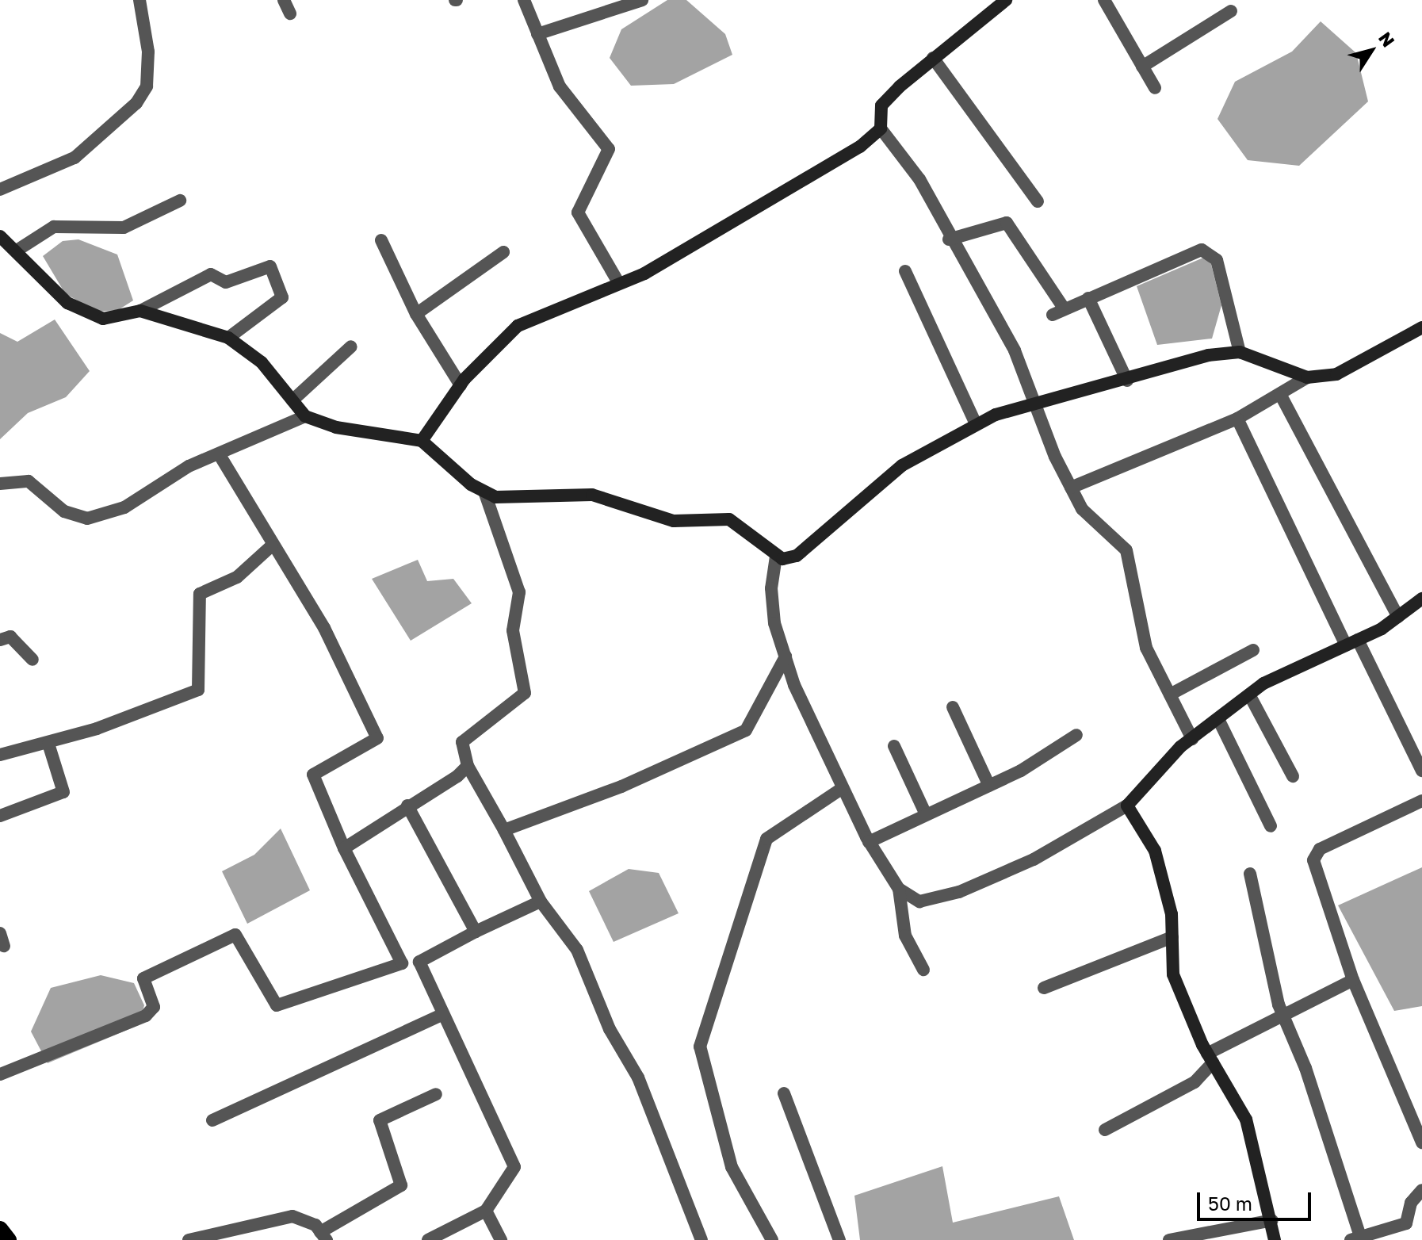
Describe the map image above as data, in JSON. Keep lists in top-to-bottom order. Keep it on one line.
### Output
{"scale_bar":"50 m","north":"top right"}
